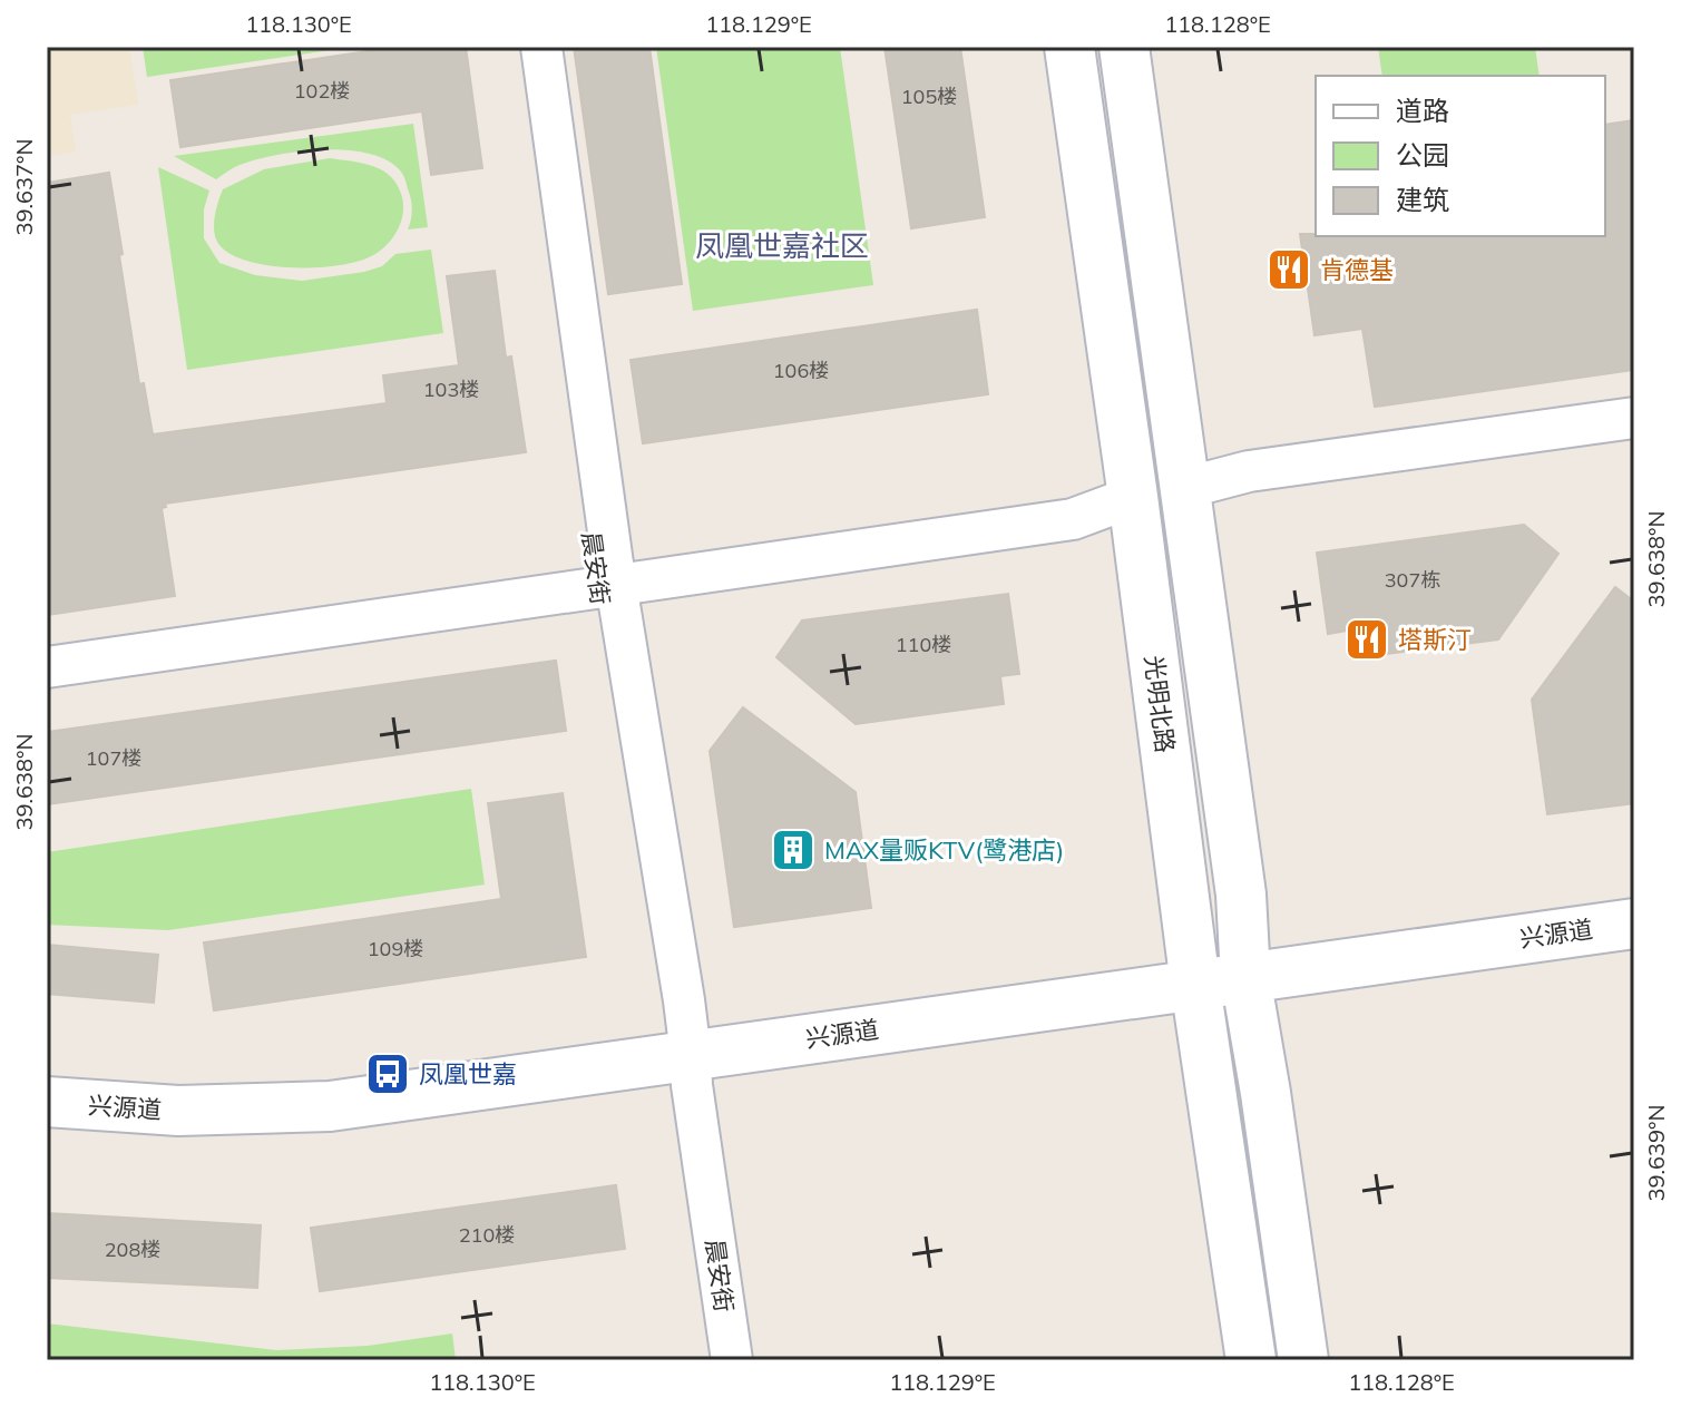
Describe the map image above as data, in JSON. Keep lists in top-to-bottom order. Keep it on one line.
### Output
{"streets":{"main road":["光明北路","兴源道"],"street":["晨安街"]},"crossings":[["晨安街","兴源道"],["光明北路","兴源道"]],"districts":["凤凰世嘉社区"],"places":{"restaurant":["肯德基","塔斯汀"],"building":["MAX量贩KTV(鹭港店)"],"bus stop":["凤凰世嘉"]},"house_numbers":["102楼","105楼","106楼","103楼","307栋","110楼","107楼","109楼","210楼","208楼"],"legend":["道路","公园","建筑"],"coordinates":["118.130°E","118.129°E","118.128°E","39.637°N","39.638°N","39.639°N"]}
